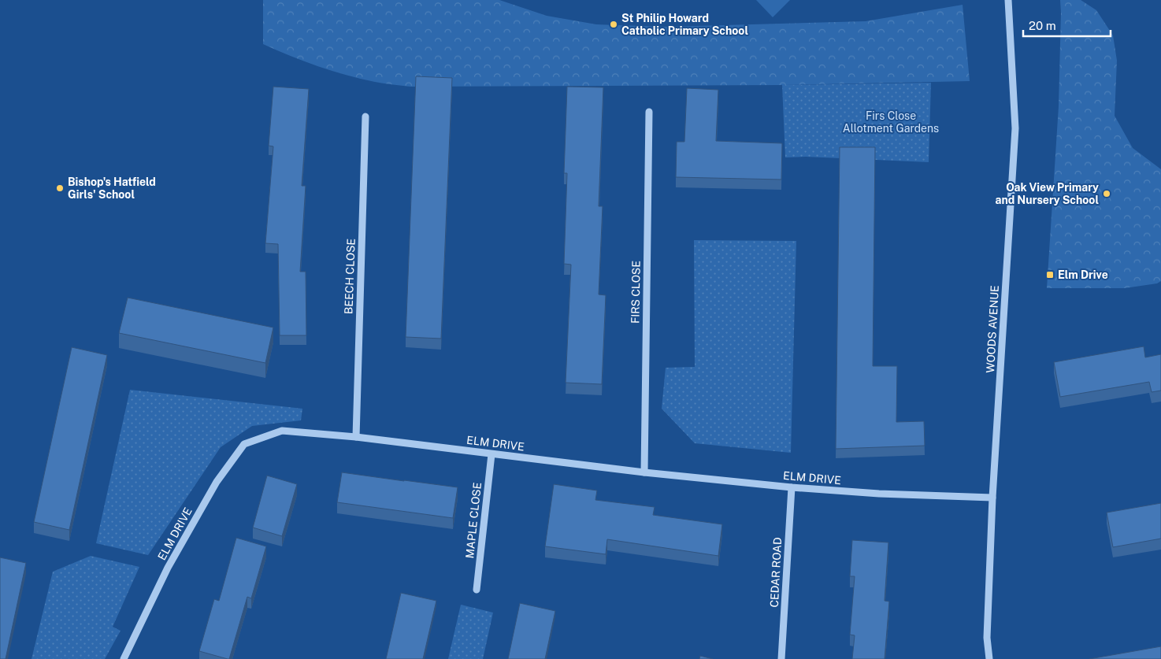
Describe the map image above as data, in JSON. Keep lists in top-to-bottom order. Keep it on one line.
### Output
{"streets":{"street":["BEECH CLOSE","FIRS CLOSE","WOODS AVENUE","ELM DRIVE","MAPLE CLOSE","CEDAR ROAD"]},"crossings":[["BEECH CLOSE","ELM DRIVE"],["FIRS CLOSE","ELM DRIVE"],["WOODS AVENUE","ELM DRIVE"],["ELM DRIVE","MAPLE CLOSE"],["ELM DRIVE","CEDAR ROAD"]],"parks":["Firs Close Allotment Gardens"],"places":{"other":["St Philip Howard Catholic Primary School","Bishop's Hatfield Girls' School","Oak View Primary and Nursery School"],"transit":["Elm Drive"]},"scale_bar":"20 m"}
